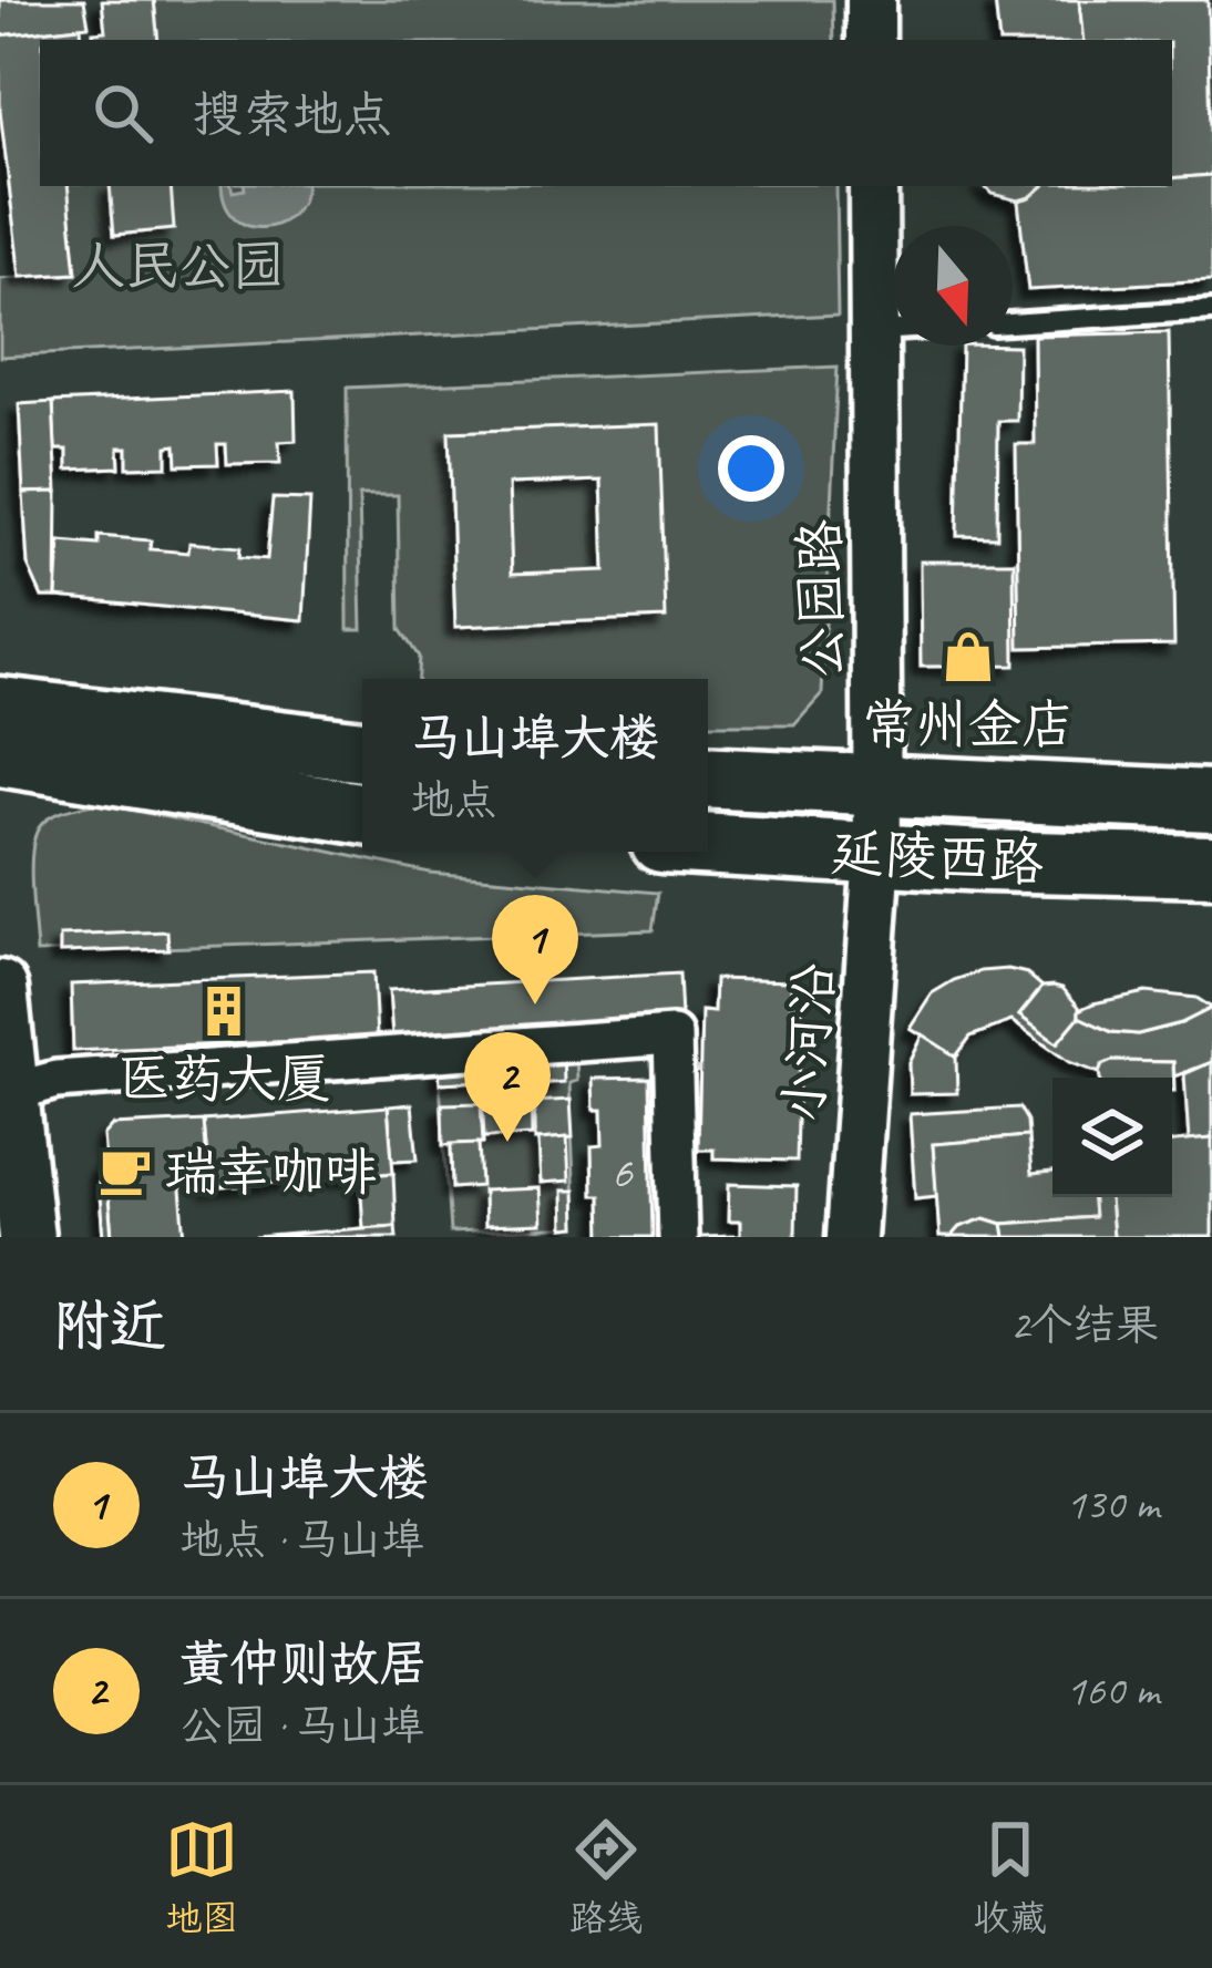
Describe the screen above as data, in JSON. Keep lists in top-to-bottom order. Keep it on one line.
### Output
{"streets":{"main road":["延陵西路"],"street":["公园路","小河沿"]},"crossings":[["公园路","延陵西路"],["公园路","小河沿"],["延陵西路","小河沿"]],"parks":["人民公园"],"places":{"shop":["常州金店"],"building":["医药大厦"],"cafe":["瑞幸咖啡"]},"house_numbers":["6"],"north":"bottom","page":{"search":"搜索地点","popup":["马山埠大楼","地点"],"pins":["1","2"],"heading":["附近","2个结果"],"list":[{"mark":"1","name":"马山埠大楼","note":"地点 · 马山埠","value":"130 m"},{"mark":"2","name":"黄仲则故居","note":"公园 · 马山埠","value":"160 m"}],"nav":["地图","路线","收藏"]}}
